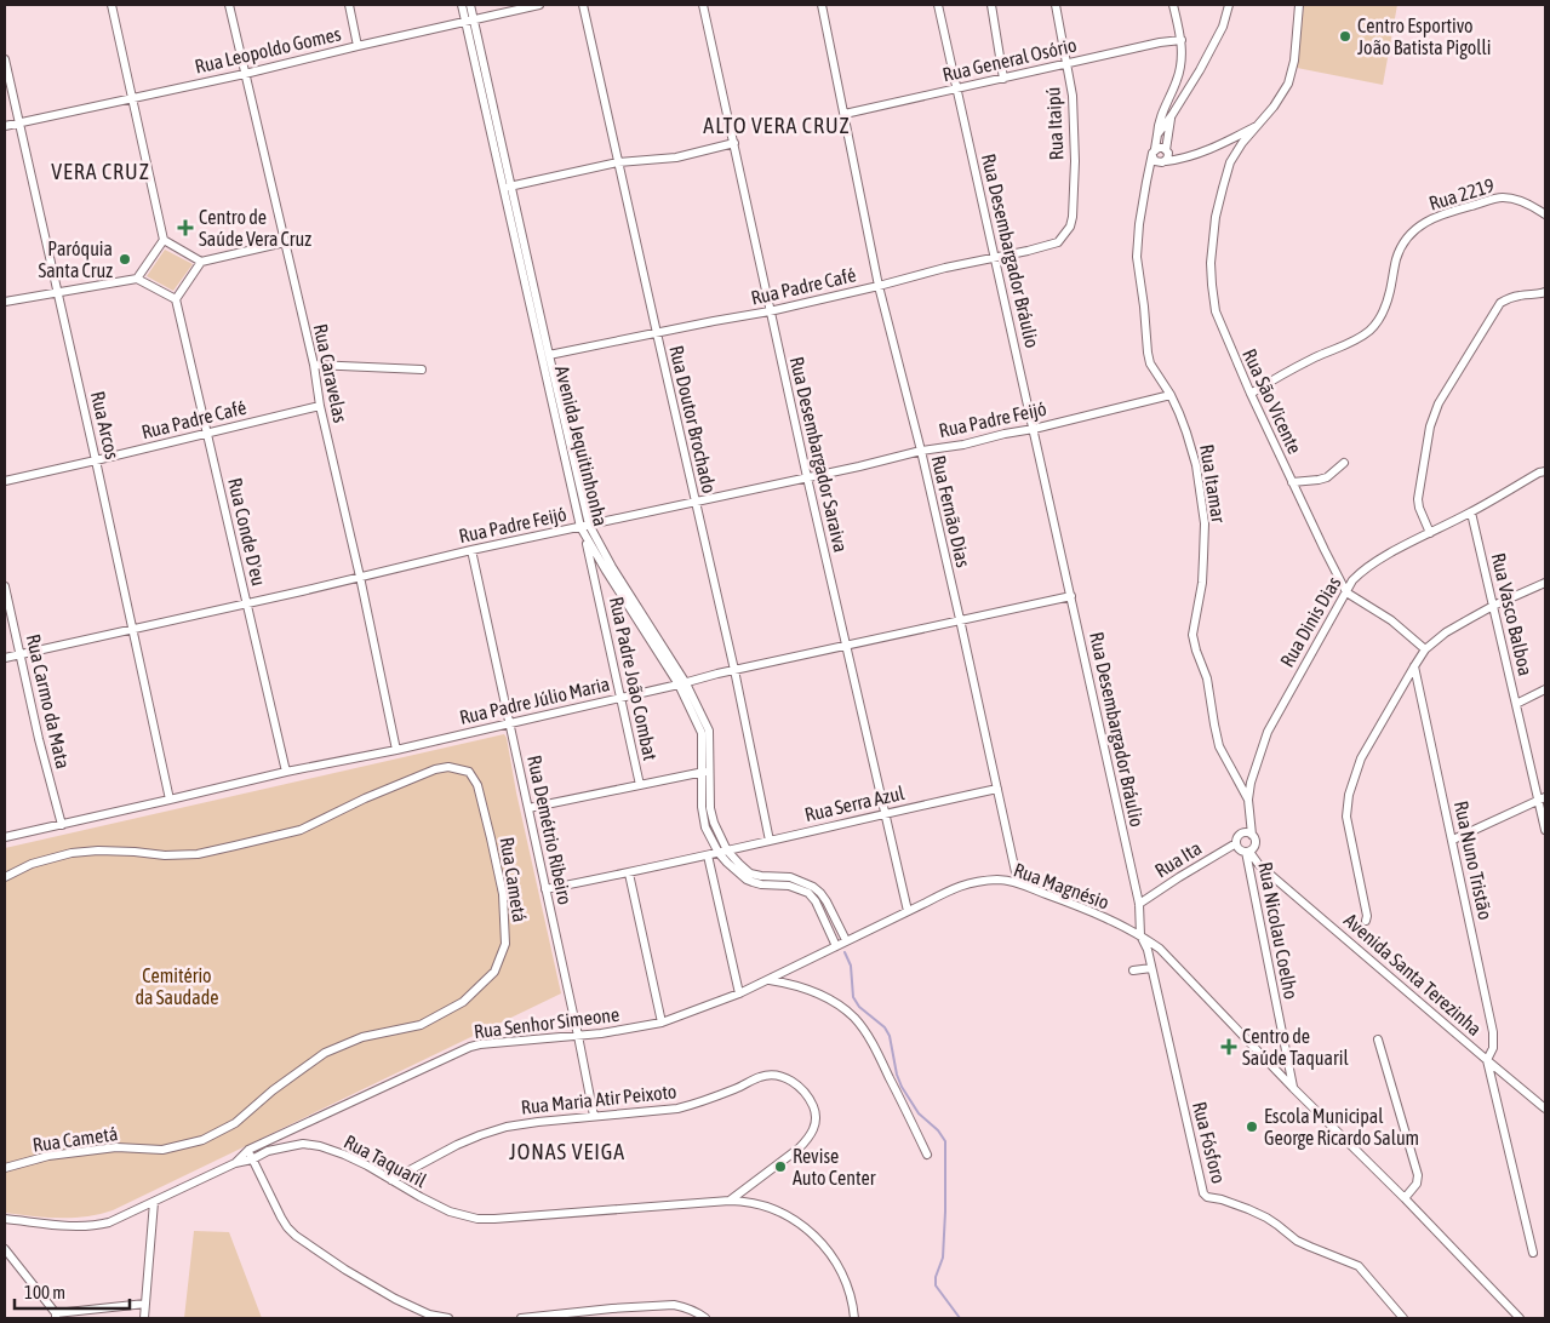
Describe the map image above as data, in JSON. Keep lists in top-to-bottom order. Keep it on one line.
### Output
{"streets":{"street":["Rua Leopoldo Gomes","Rua General Osório","Rua Itaipú","Rua 2219","Rua Desembargador Bráulio","Rua Padre Café","Rua Caravelas","Rua São Vicente","Rua Doutor Brochado","Rua Padre Feijó","Rua Arcos","Avenida Jequitinhonha","Rua Desembargador Saraiva","Rua Itamar","Rua Fernão Dias","Rua Conde D'eu","Rua Vasco Balboa","Rua Dinis Dias","Rua Padre João Combat","Rua Padre Júlio Maria","Rua Carmo da Mata","Rua Serra Azul","Rua Demétrio Ribeiro","Rua Ita","Rua Nuno Tristão","Rua Cametá","Rua Magnésio","Rua Nicolau Coelho","Avenida Santa Terezinha","Rua Senhor Simeone","Rua Maria Atir Peixoto","Rua Fósforo","Rua Taquaril"]},"crossings":[["Rua Leopoldo Gomes","Rua Caravelas"],["Rua Leopoldo Gomes","Rua Arcos"],["Rua Leopoldo Gomes","Avenida Jequitinhonha"],["Rua General Osório","Rua Itaipú"],["Rua General Osório","Rua Desembargador Bráulio"],["Rua General Osório","Rua Itamar"],["Rua General Osório","Rua Fernão Dias"],["Rua Itaipú","Rua Padre Café"],["Rua 2219","Rua São Vicente"],["Rua Desembargador Bráulio","Rua Padre Café"],["Rua Desembargador Bráulio","Rua Padre Feijó"],["Rua Desembargador Bráulio","Rua Padre Júlio Maria"],["Rua Desembargador Bráulio","Rua Ita"],["Rua Desembargador Bráulio","Rua Magnésio"],["Rua Desembargador Bráulio","Rua Fósforo"],["Rua Padre Café","Rua Caravelas"],["Rua Padre Café","Rua Doutor Brochado"],["Rua Padre Café","Rua Arcos"],["Rua Padre Café","Avenida Jequitinhonha"],["Rua Padre Café","Rua Desembargador Saraiva"],["Rua Padre Café","Rua Fernão Dias"],["Rua Padre Café","Rua Conde D'eu"],["Rua Caravelas","Rua Padre Feijó"],["Rua Caravelas","Rua Padre Júlio Maria"],["Rua São Vicente","Rua Dinis Dias"],["Rua Doutor Brochado","Rua Padre Feijó"],["Rua Doutor Brochado","Rua Padre Júlio Maria"],["Rua Doutor Brochado","Rua Serra Azul"],["Rua Padre Feijó","Rua Arcos"],["Rua Padre Feijó","Avenida Jequitinhonha"],["Rua Padre Feijó","Rua Desembargador Saraiva"],["Rua Padre Feijó","Rua Itamar"],["Rua Padre Feijó","Rua Fernão Dias"],["Rua Padre Feijó","Rua Conde D'eu"],["Rua Padre Feijó","Rua Padre João Combat"],["Rua Padre Feijó","Rua Carmo da Mata"],["Rua Padre Feijó","Rua Demétrio Ribeiro"],["Rua Arcos","Rua Padre Júlio Maria"],["Avenida Jequitinhonha","Rua Padre João Combat"],["Avenida Jequitinhonha","Rua Padre Júlio Maria"],["Avenida Jequitinhonha","Rua Serra Azul"],["Avenida Jequitinhonha","Rua Magnésio"],["Avenida Jequitinhonha","Rua Senhor Simeone"],["Rua Desembargador Saraiva","Rua Padre Júlio Maria"],["Rua Desembargador Saraiva","Rua Serra Azul"],["Rua Desembargador Saraiva","Rua Magnésio"],["Rua Itamar","Rua Dinis Dias"],["Rua Fernão Dias","Rua Padre Júlio Maria"],["Rua Fernão Dias","Rua Serra Azul"],["Rua Fernão Dias","Rua Magnésio"],["Rua Conde D'eu","Rua Padre Júlio Maria"],["Rua Vasco Balboa","Rua Dinis Dias"],["Rua Dinis Dias","Rua Ita"],["Rua Dinis Dias","Rua Nicolau Coelho"],["Rua Dinis Dias","Avenida Santa Terezinha"],["Rua Padre João Combat","Rua Padre Júlio Maria"],["Rua Padre Júlio Maria","Rua Carmo da Mata"],["Rua Padre Júlio Maria","Rua Demétrio Ribeiro"],["Rua Serra Azul","Rua Demétrio Ribeiro"],["Rua Demétrio Ribeiro","Rua Senhor Simeone"],["Rua Demétrio Ribeiro","Rua Maria Atir Peixoto"],["Rua Ita","Rua Nicolau Coelho"],["Rua Ita","Avenida Santa Terezinha"],["Rua Nuno Tristão","Avenida Santa Terezinha"],["Rua Magnésio","Rua Senhor Simeone"],["Rua Magnésio","Rua Fósforo"],["Rua Nicolau Coelho","Avenida Santa Terezinha"],["Rua Senhor Simeone","Rua Taquaril"],["Rua Maria Atir Peixoto","Rua Taquaril"]],"districts":["ALTO VERA CRUZ","VERA CRUZ","JONAS VEIGA"],"parks":["Cemitério da Saudade"],"places":{"other":["Centro Esportivo João Batista Pigolli","Paróquia Santa Cruz","Escola Municipal George Ricardo Salum","Revise Auto Center"],"health":["Centro de Saúde Vera Cruz","Centro de Saúde Taquaril"]},"scale_bar":"100 m"}
